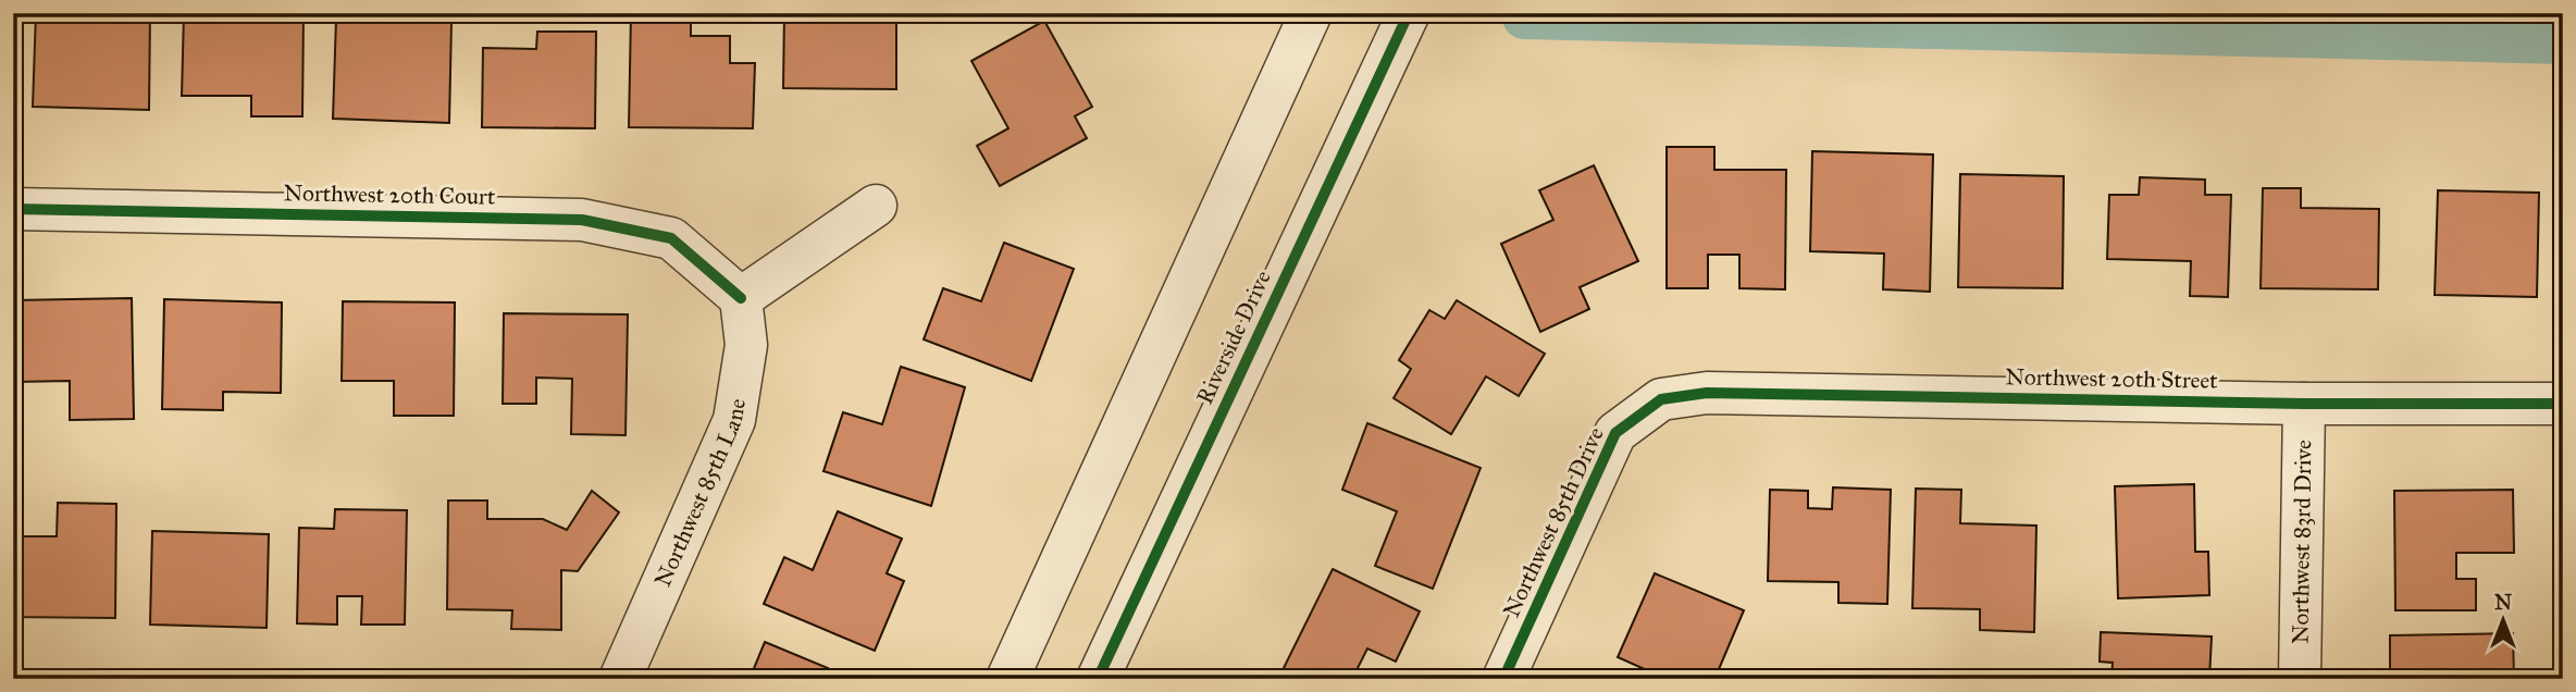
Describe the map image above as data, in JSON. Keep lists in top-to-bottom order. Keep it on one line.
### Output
{"streets":{"street":["Northwest 20th Court","Riverside Drive","Northwest 20th Street","Northwest 85th Lane","Northwest 85th Drive","Northwest 83rd Drive"]},"crossings":[["Northwest 20th Court","Northwest 85th Lane"],["Northwest 20th Street","Northwest 85th Drive"],["Northwest 20th Street","Northwest 83rd Drive"]],"north":"top"}
